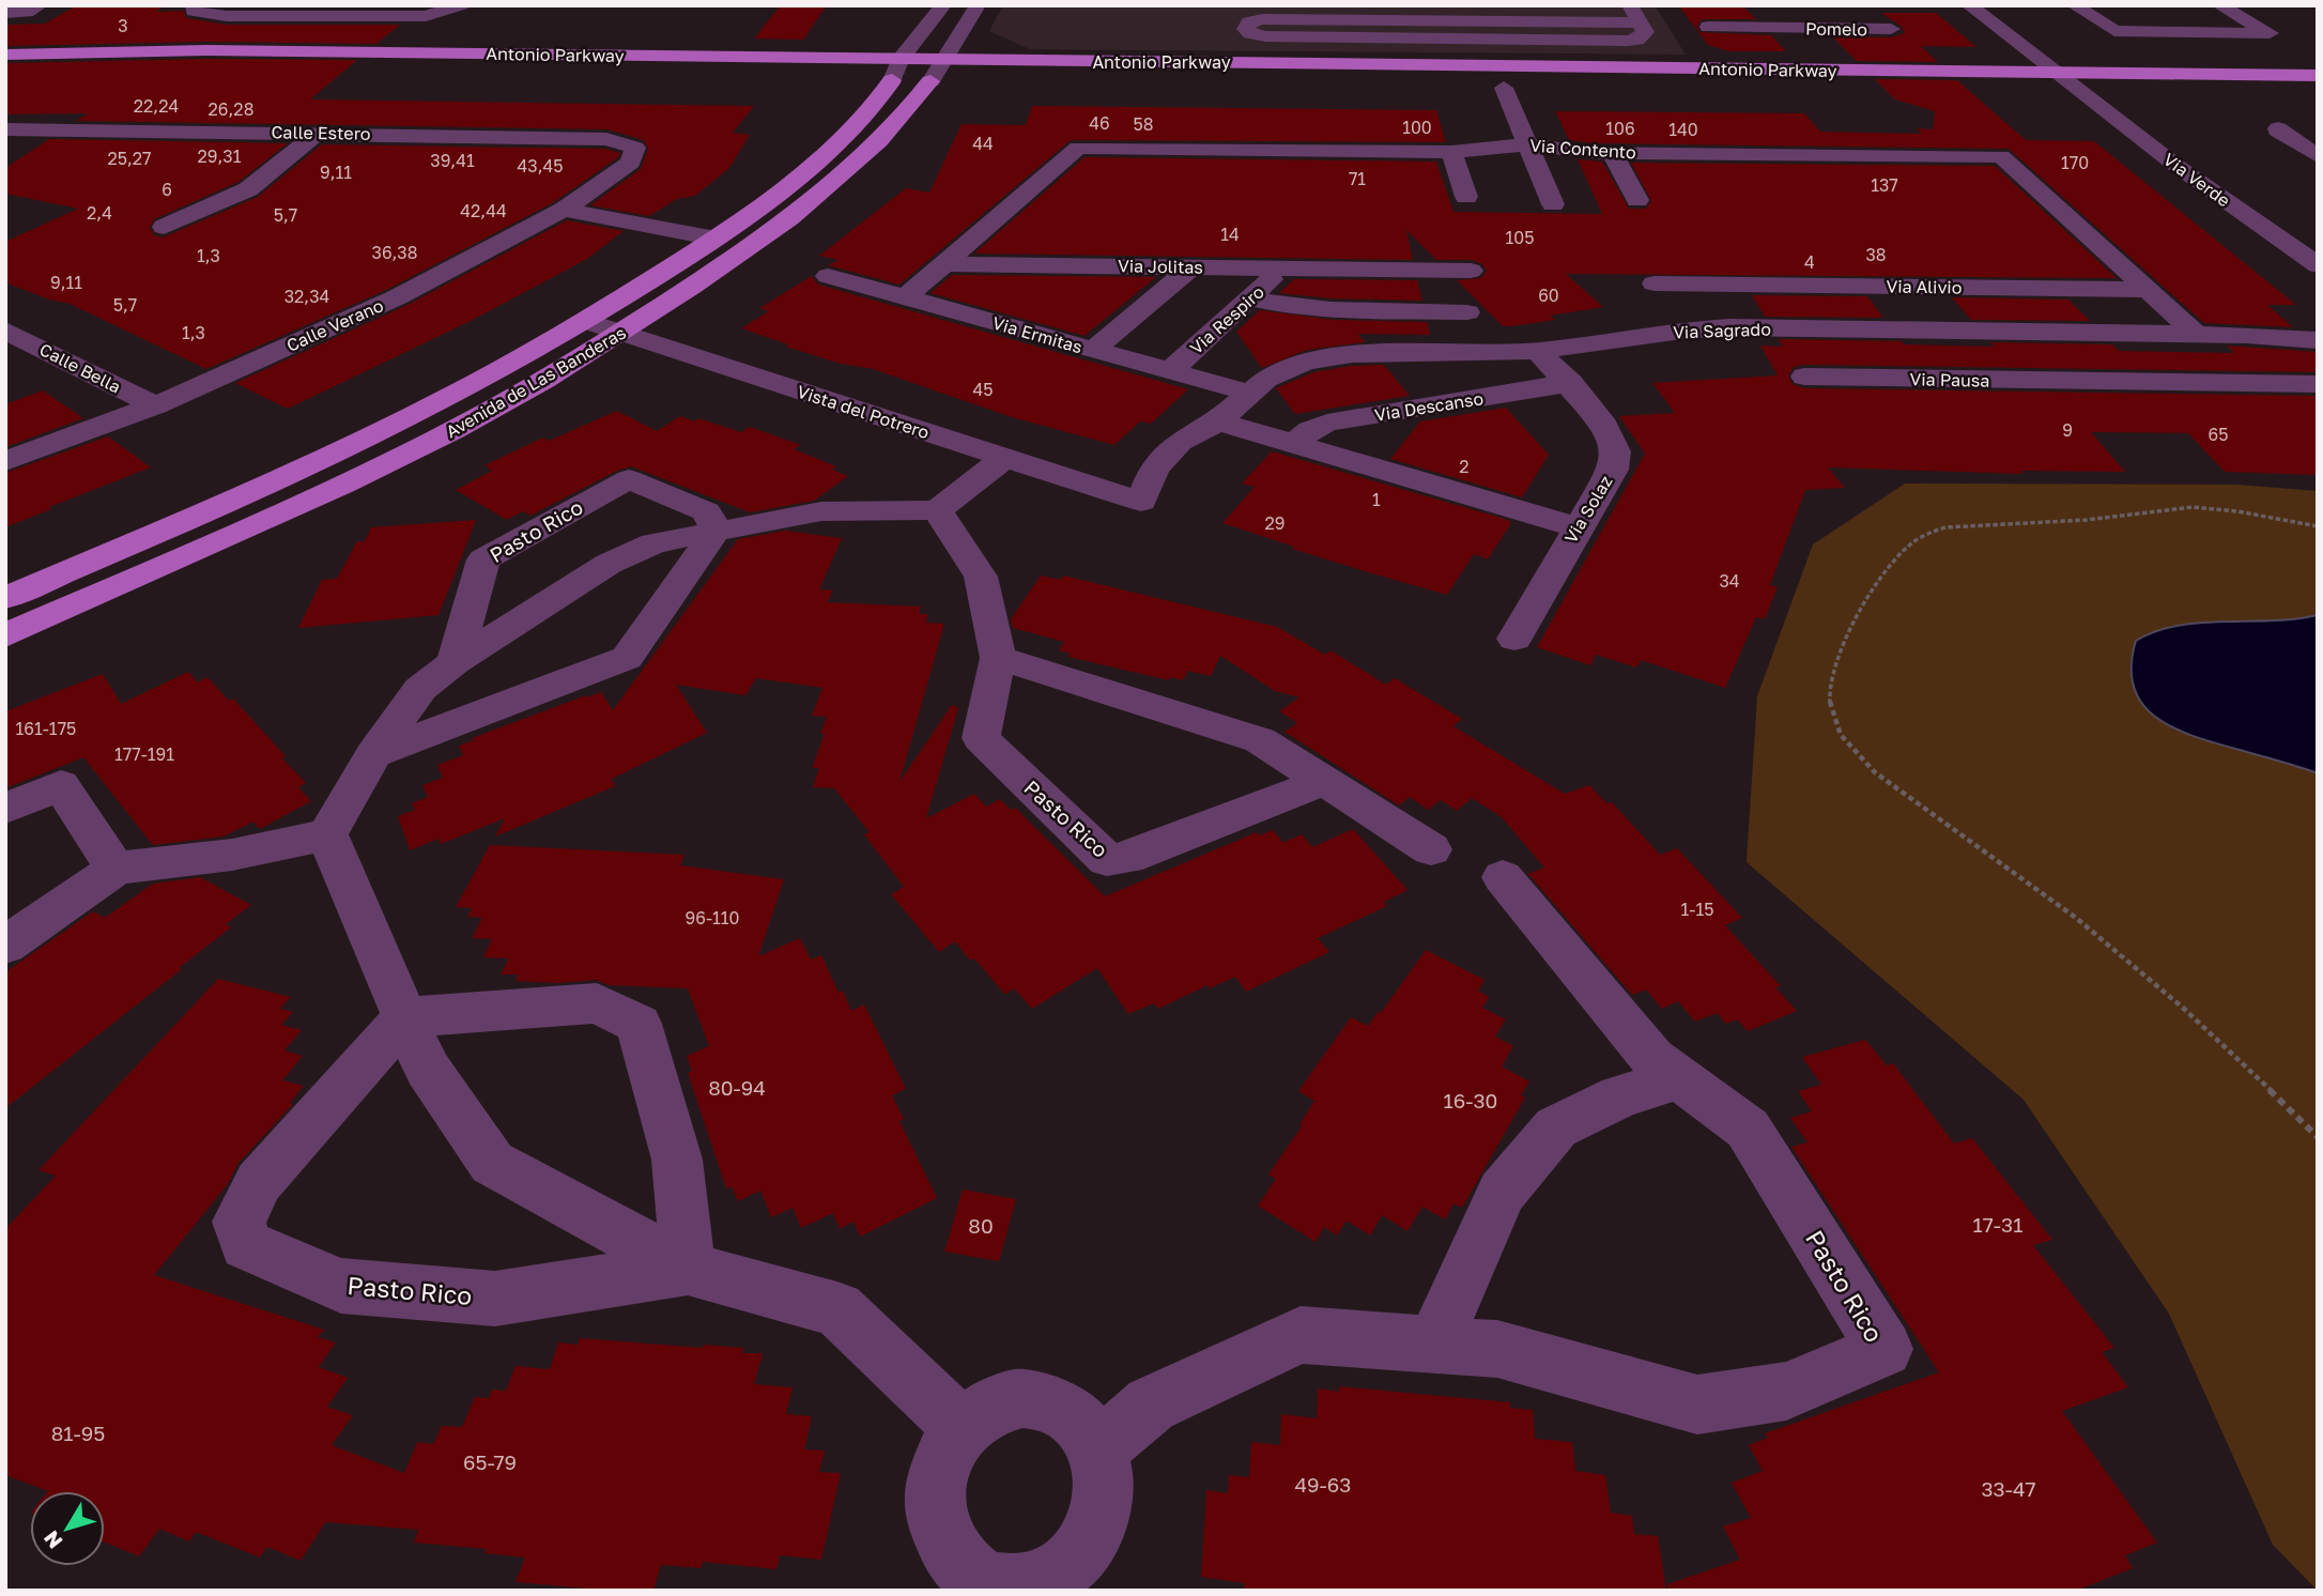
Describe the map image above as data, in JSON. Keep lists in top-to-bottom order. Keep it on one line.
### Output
{"streets":{"main road":["Antonio Parkway","Avenida de Las Banderas"],"street":["Pomelo","Calle Estero","Via Contento","Via Verde","Via Jolitas","Via Alivio","Via Respiro","Calle Verano","Via Sagrado","Via Ermitas","Calle Bella","Via Pausa","Via Descanso","Vista del Potrero","Via Solaz","Pasto Rico"]},"crossings":[["Antonio Parkway","Via Verde"],["Antonio Parkway","Avenida de Las Banderas"],["Calle Estero","Calle Verano"],["Via Contento","Via Jolitas"],["Via Contento","Via Alivio"],["Via Contento","Via Sagrado"],["Via Jolitas","Via Respiro"],["Via Respiro","Via Ermitas"],["Calle Verano","Calle Bella"],["Via Sagrado","Via Ermitas"],["Via Sagrado","Vista del Potrero"],["Via Sagrado","Via Solaz"],["Avenida de Las Banderas","Vista del Potrero"],["Via Descanso","Via Solaz"]],"house_numbers":["3","22,24","26,28","46","58","100","106","140","44","29,31","25,27","39,41","170","43,45","9,11","71","137","6","42,44","2,4","5,7","14","105","36,38","38","1,3","4","9,11","60","32,34","5,7","1,3","45","9","65","2","1","29","34","161-175","177-191","1-15","96-110","80-94","16-30","17-31","80","81-95","65-79","49-63","33-47"],"north":"bottom left"}
